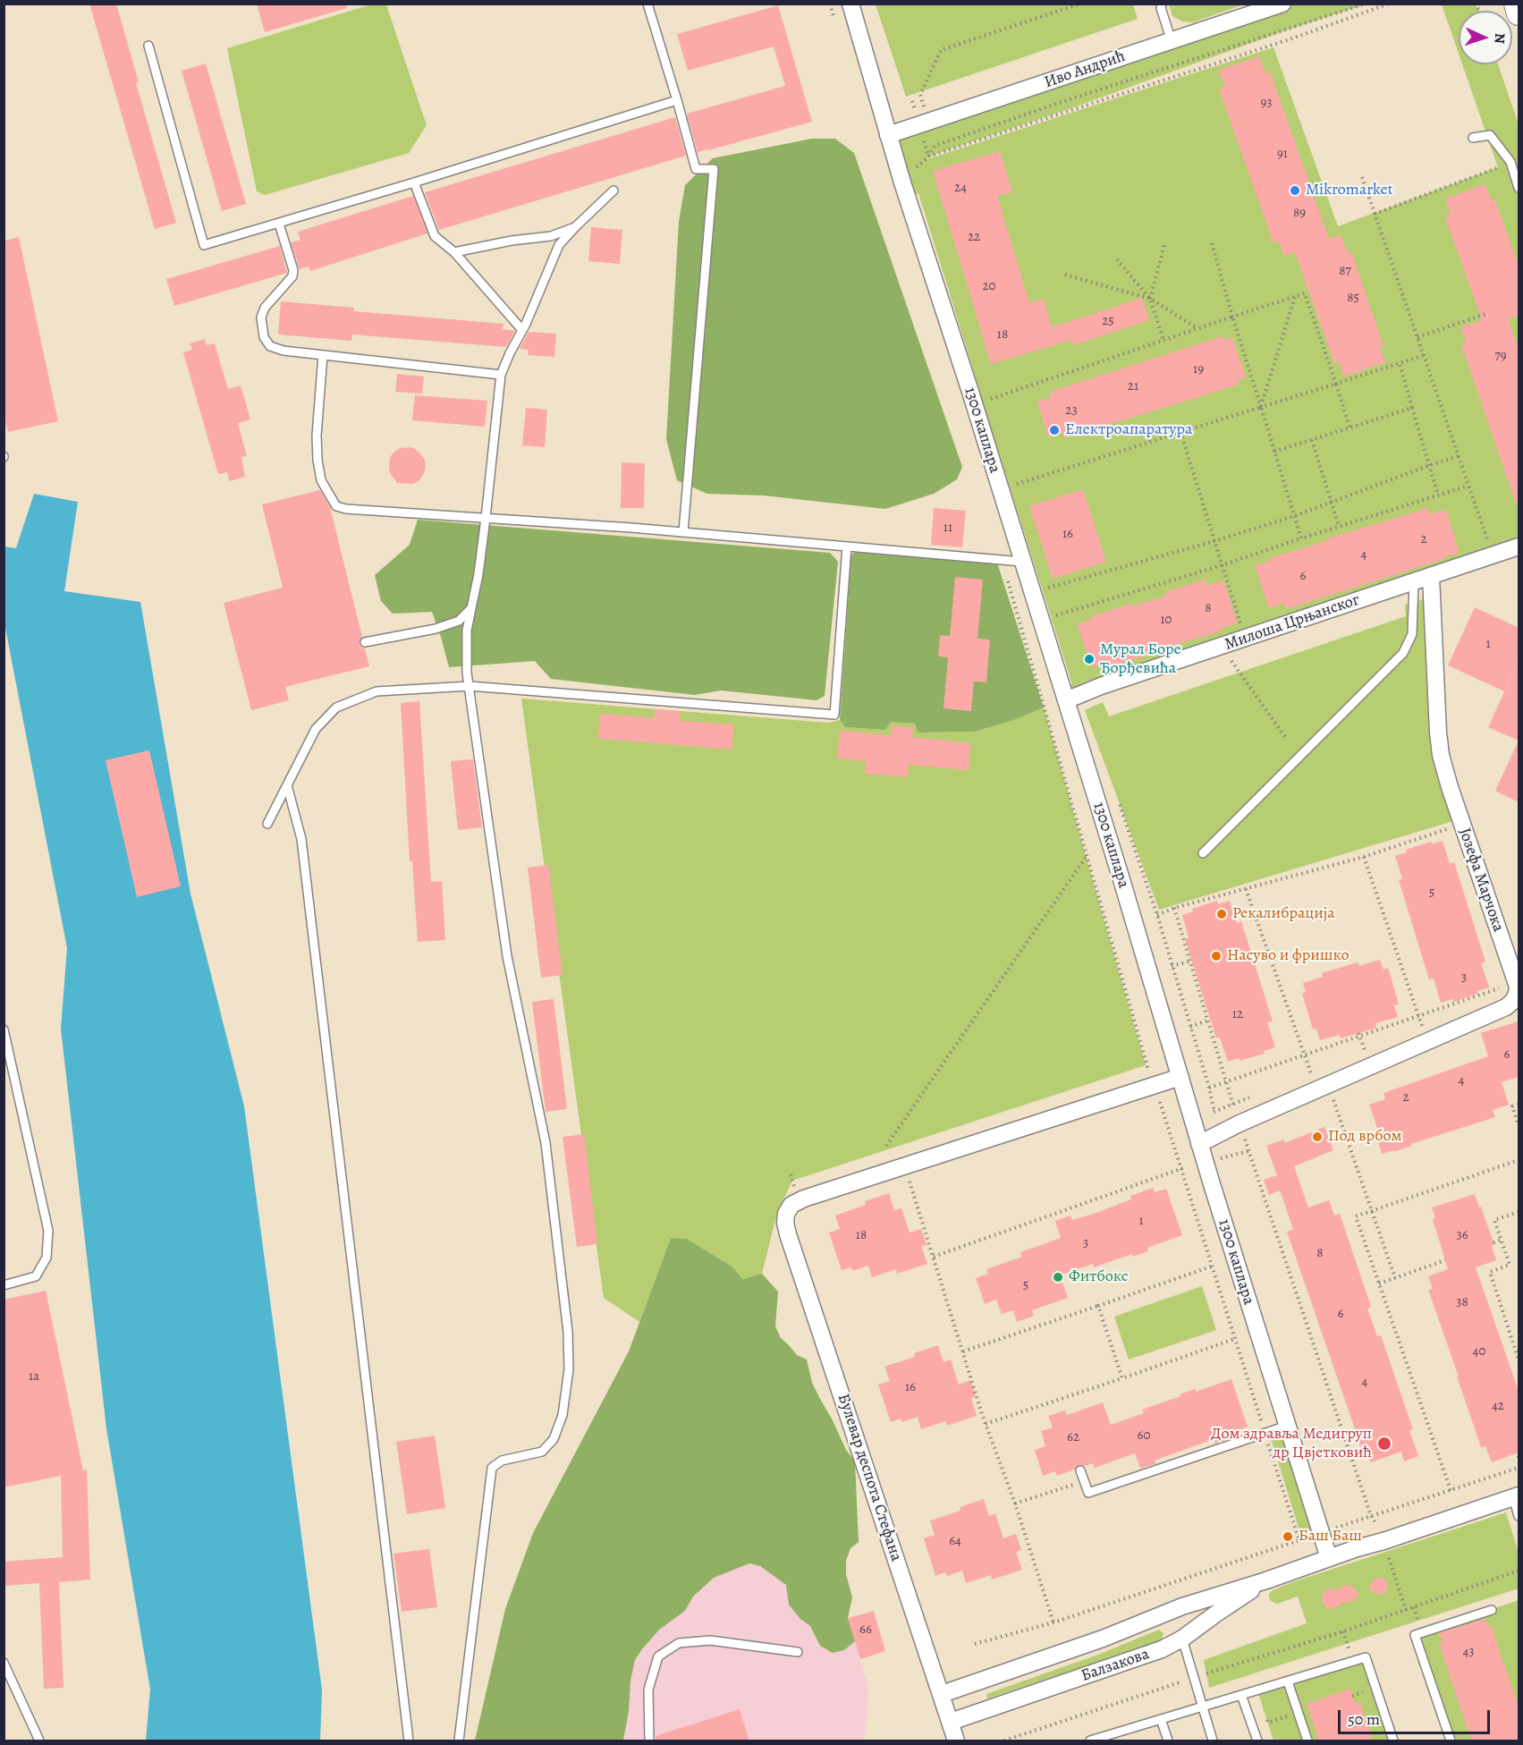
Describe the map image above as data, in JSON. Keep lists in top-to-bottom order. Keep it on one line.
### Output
{"streets":{"street":["Иво Андрић","1300 каплара","Милоша Црњанског","Јозефа Марчока","Булевар деспота Стефана","Балзакова"]},"crossings":[["Иво Андрић","1300 каплара"],["1300 каплара","Милоша Црњанског"],["1300 каплара","Јозефа Марчока"],["1300 каплара","Балзакова"],["Милоша Црњанског","Јозефа Марчока"],["Булевар деспота Стефана","Балзакова"]],"places":["Mikromarket","Електроапаратура","Мурал Боре Ђорђевића","Рекалибрација","Насуво и фришко","Под врбом","Фитбокс","Дом здравља Медигруп др Цвјетковић","Баш Баш"],"house_numbers":["93","91","24","89","22","87","20","85","25","18","79","19","21","23","11","16","2","4","6","8","10","1","5","3","12","6","4","2","1","18","36","3","8","5","38","6","40","1a","4","16","42","60","62","64","66","43"],"scale_bar":"50 m","north":"right"}
